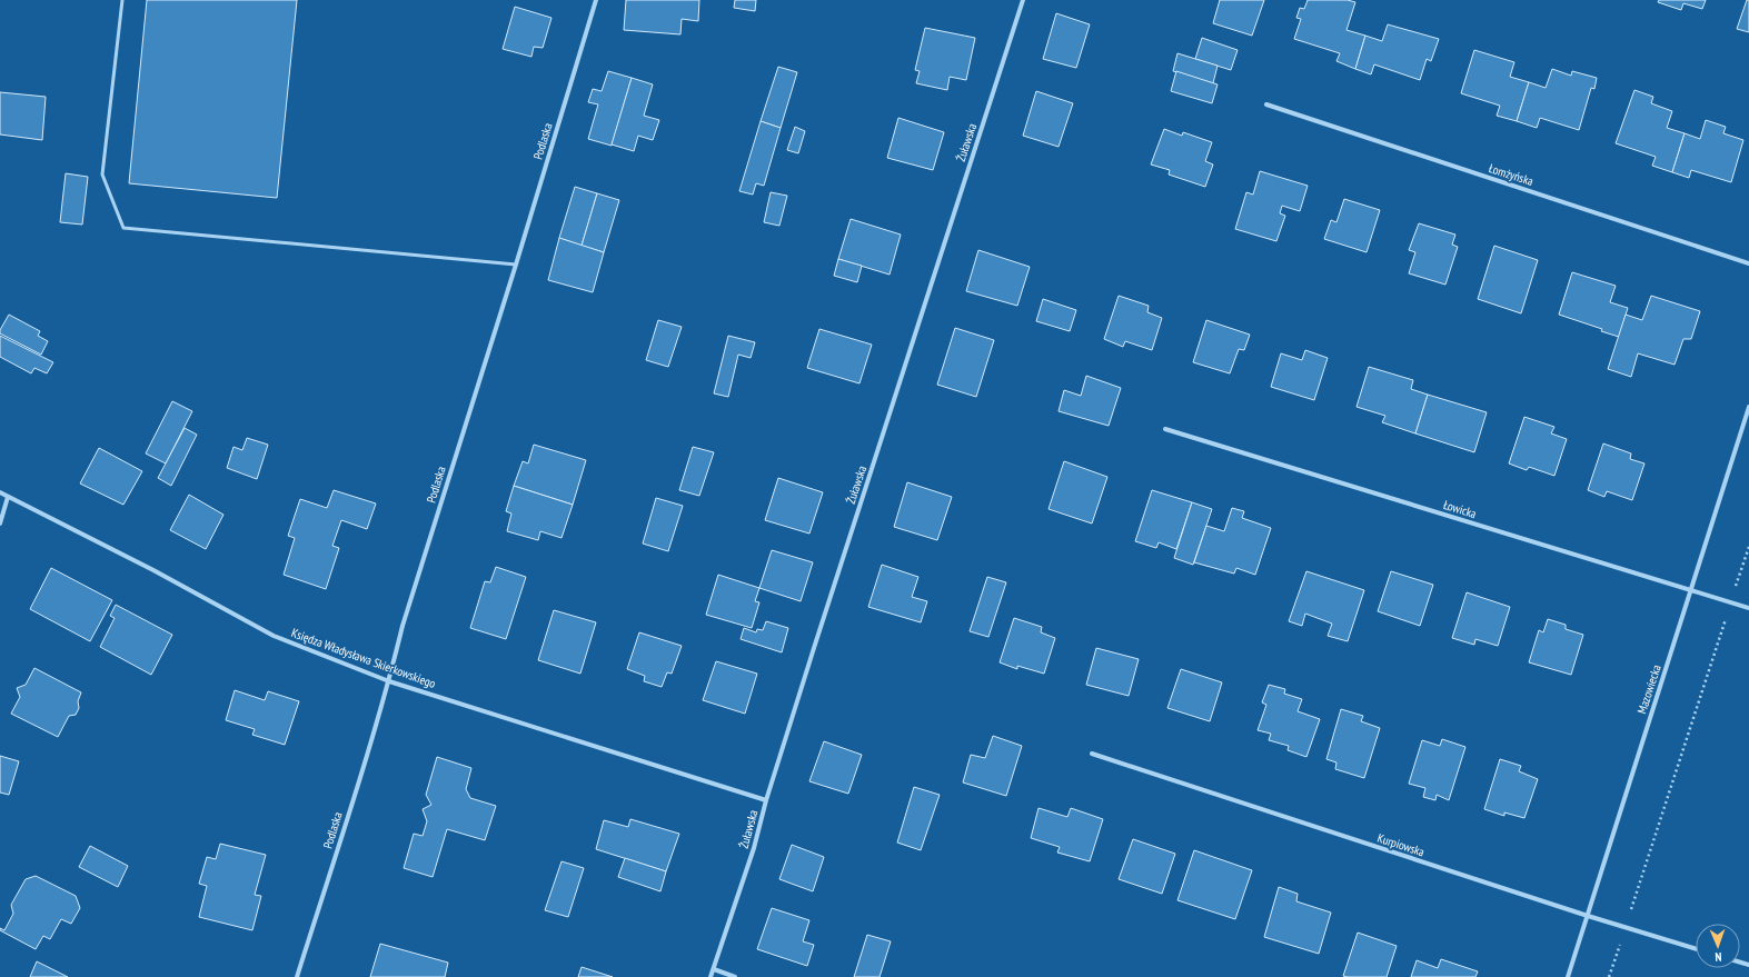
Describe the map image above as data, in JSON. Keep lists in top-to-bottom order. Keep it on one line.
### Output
{"streets":{"street":["Podlaska","Żuławska","Łomżyńska","Łowicka","Księdza Władysława Skierkowskiego","Mazowiecka","Kurpiowska"]},"crossings":[["Podlaska","Księdza Władysława Skierkowskiego"],["Żuławska","Księdza Władysława Skierkowskiego"],["Łowicka","Mazowiecka"],["Mazowiecka","Kurpiowska"]],"north":"bottom"}
